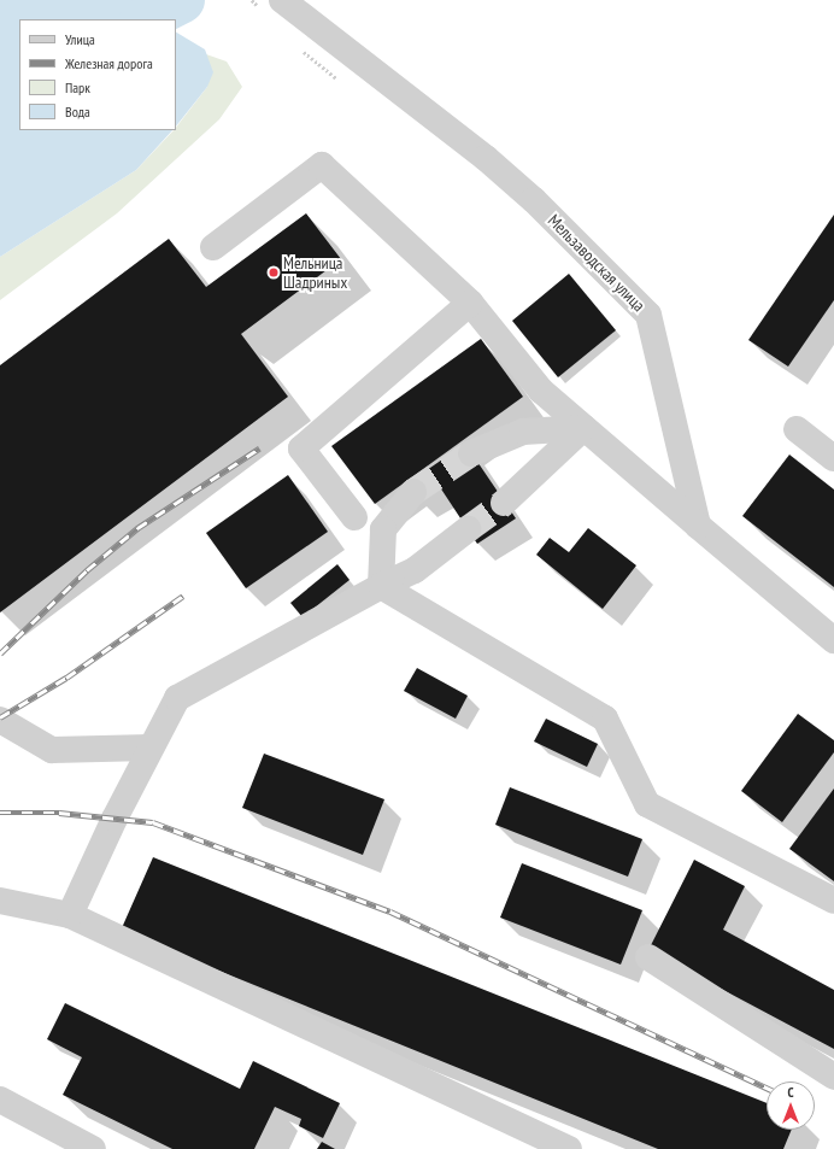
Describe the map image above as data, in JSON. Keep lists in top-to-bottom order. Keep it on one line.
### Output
{"streets":{"street":["Мельзаводская улица"]},"places":["Мельница Шадриных"],"legend":["Улица","Железная дорога","Парк","Вода"],"north":"top"}
